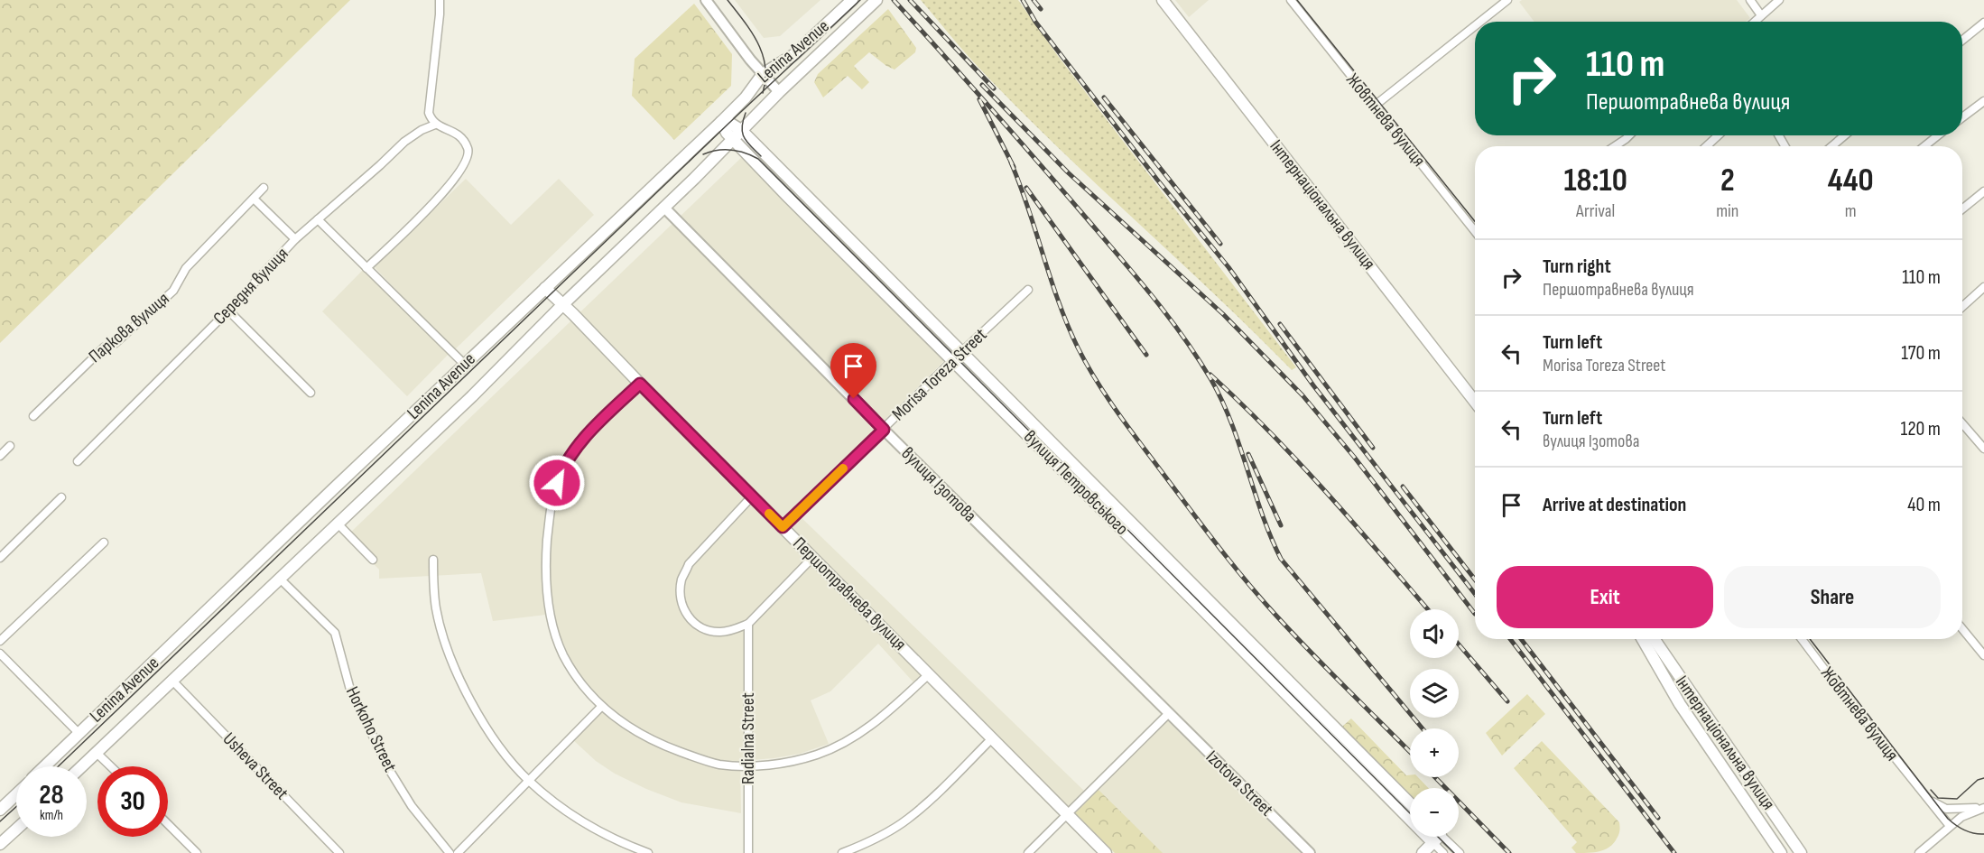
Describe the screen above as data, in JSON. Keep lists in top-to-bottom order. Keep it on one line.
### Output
{"streets":{"main road":["Lenina Avenue","Інтернаціональна вулиця","вулиця Петровського","Першотравнева вулиця"],"street":["Жовтнева вулиця","Середня вулиця","Паркова вулиця","Morisa Toreza Street","вулиця Ізотова","Horkoho Street","Radialna Street","Usheva Street","Izotova Street"]},"crossings":[["Lenina Avenue","вулиця Петровського"],["Lenina Avenue","вулиця Ізотова"],["Lenina Avenue","Першотравнева вулиця"],["Lenina Avenue","Horkoho Street"],["Lenina Avenue","Usheva Street"],["Morisa Toreza Street","вулиця Петровського"],["Morisa Toreza Street","вулиця Ізотова"],["Morisa Toreza Street","Першотравнева вулиця"],["вулиця Ізотова","Izotova Street"]],"page":{"turn":["110 m","Першотравнева вулиця"],"eta":["18:10","Arrival","2","min","440","m"],"list":[{"name":"Turn right","note":"Першотравнева вулиця","value":"110 m"},{"name":"Turn left","note":"Morisa Toreza Street","value":"170 m"},{"name":"Turn left","note":"вулиця Ізотова","value":"120 m"},{"name":"Arrive at destination","value":"40 m"}],"buttons":["Exit","Share"],"map_buttons":["+","−"],"speed":"28 km/h","limit":"30"}}
